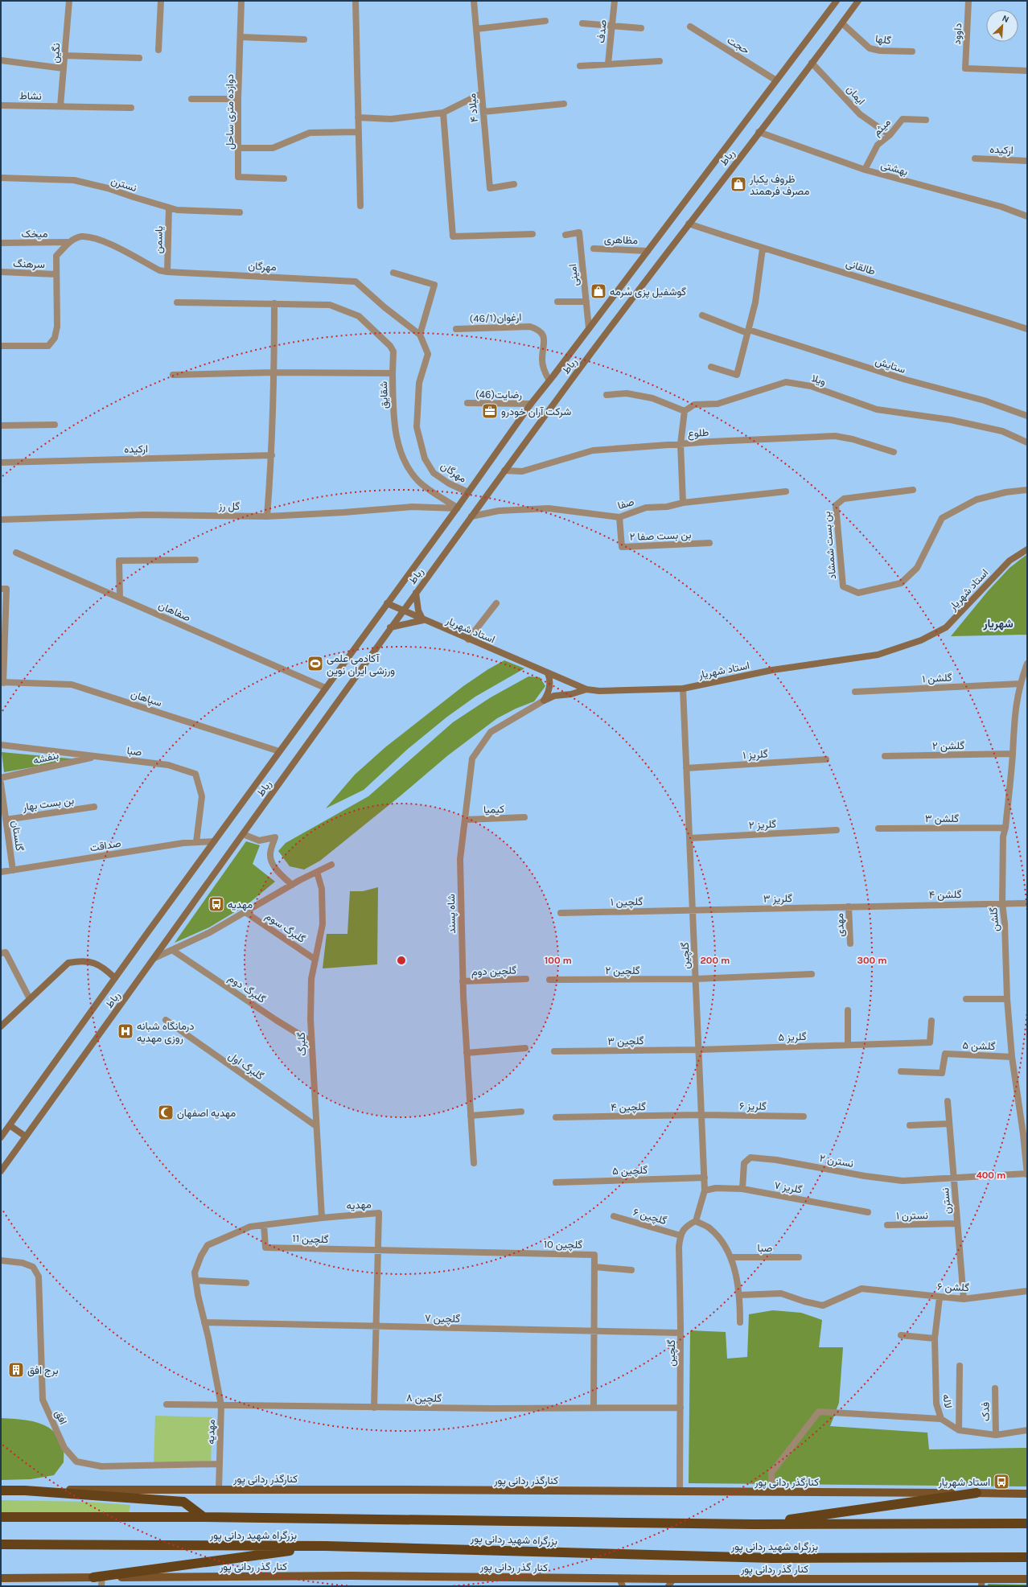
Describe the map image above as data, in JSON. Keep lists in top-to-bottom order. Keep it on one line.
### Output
{"streets":{"highway":["بزرگراه شهید ردانی پور"],"main road":["رباط","استاد شهریار","کنارگذر ردانی پور","کنار گذر ردانی پور"],"street":["صدف","داوود","گلها","حجت","نگین","ایمان","نشاط","میلاد ۴","دوازده متری ساحل","میثم","ارکیده","بهشتی","نسترن","میخک","یاسمن","مظاهری","سرهنگ","مهرگان","طالقانی","امینی","ارغوان(46/1)","ستایش","ویلا","رضایت(46)","شقایق","طلوع","صفا","گل رز","بن بست صفا ۲","بن بست شمشاد","صفاهان","گلشن ۱","سپاهان","گلشن ۲","صبا","گلریز ۱","بنفشه","بن بست بهار","کیمیا","گلشن ۳","گلریز ۲","گلستان","صداقت","گلشن ۴","گلریز ۳","گلچین ۱","شاه پسند","گلشن","مهدی","گلبرگ سوم","گلچین","گلچین ۲","گلچین دوم","گلبرگ دوم","گلریز ۵","گلچین ۳","گلبرگ","گلشن ۵","گلبرگ اول","گلریز ۶","گلچین ۴","نسترن ۲","گلچین ۵","گلریز ۷","مهدیه","نسترن ۱","گلچین ۶","گلچین 11","گلچین 10","گلشن ۶","گلچین ۷","گلچین ۸","لاله","فدک","افق"]},"crossings":[["گلها","رباط"],["حجت","رباط"],["نگین","نشاط"],["ایمان","میثم"],["ایمان","رباط"],["میثم","بهشتی"],["رباط","بهشتی"],["رباط","مظاهری"],["رباط","مهرگان"],["رباط","طالقانی"],["رباط","امینی"],["رباط","ارغوان(46/1)"],["رباط","رضایت(46)"],["رباط","شقایق"],["رباط","طلوع"],["رباط","صفا"],["رباط","گل رز"],["رباط","استاد شهریار"],["رباط","صفاهان"],["رباط","سپاهان"],["رباط","صداقت"],["نسترن","یاسمن"],["نسترن","نسترن ۲"],["نسترن","نسترن ۱"],["نسترن","گلشن ۶"],["میخک","مهرگان"],["یاسمن","مهرگان"],["سرهنگ","مهرگان"],["شقایق","گل رز"],["صفا","بن بست صفا ۲"],["استاد شهریار","گلچین"],["گلشن ۱","گلشن"],["گلشن ۲","گلشن"],["صبا","بنفشه"],["صبا","صداقت"],["گلریز ۱","گلچین"],["بن بست بهار","گلستان"],["کیمیا","شاه پسند"],["گلشن ۳","گلشن"],["گلریز ۲","گلچین"],["گلستان","صداقت"],["گلشن ۴","گلریز ۳"],["گلشن ۴","گلشن"],["گلریز ۳","گلچین ۱"],["گلریز ۳","مهدی"],["گلریز ۳","گلچین"],["گلچین ۱","گلچین"],["شاه پسند","گلچین دوم"],["گلشن","گلشن ۵"],["گلشن","نسترن ۲"],["گلبرگ سوم","گلبرگ"],["گلچین","گلچین ۲"],["گلچین","گلریز ۵"],["گلچین","گلچین ۳"],["گلچین","گلریز ۶"],["گلچین","گلچین ۴"],["گلچین","گلچین ۵"],["گلچین","گلریز ۷"],["گلچین","گلچین ۶"],["گلچین","گلچین ۷"],["گلچین","گلچین ۸"],["گلچین","کنارگذر ردانی پور"],["گلبرگ دوم","گلبرگ"],["گلریز ۵","گلچین ۳"],["گلبرگ","گلبرگ اول"],["گلبرگ","مهدیه"],["گلریز ۶","گلچین ۴"],["نسترن ۲","گلریز ۷"],["مهدیه","گلچین 11"],["مهدیه","گلچین 10"],["مهدیه","گلچین ۷"],["مهدیه","گلچین ۸"],["مهدیه","افق"],["مهدیه","کنارگذر ردانی پور"],["گلچین 11","گلچین 10"],["گلچین 10","گلچین ۷"],["گلچین 10","گلچین ۸"],["گلشن ۶","لاله"],["لاله","فدک"]],"districts":["شهریار"],"places":{"shop":["ظروف یکبار مصرف فرهمند","گوشفیل پزی سُرمه"],"office":["شرکت آران خودرو"],"sports":["آکادمی علمی ورزشی ایران نوین"],"bus stop":["مهدیه","استاد شهریار"],"hospital":["درمانگاه شبانه روزی مهدیه"],"mosque":["مهدیه اصفهان"],"building":["برج افق"]},"north":"top right","rings":["100 m","200 m","300 m","400 m"]}
